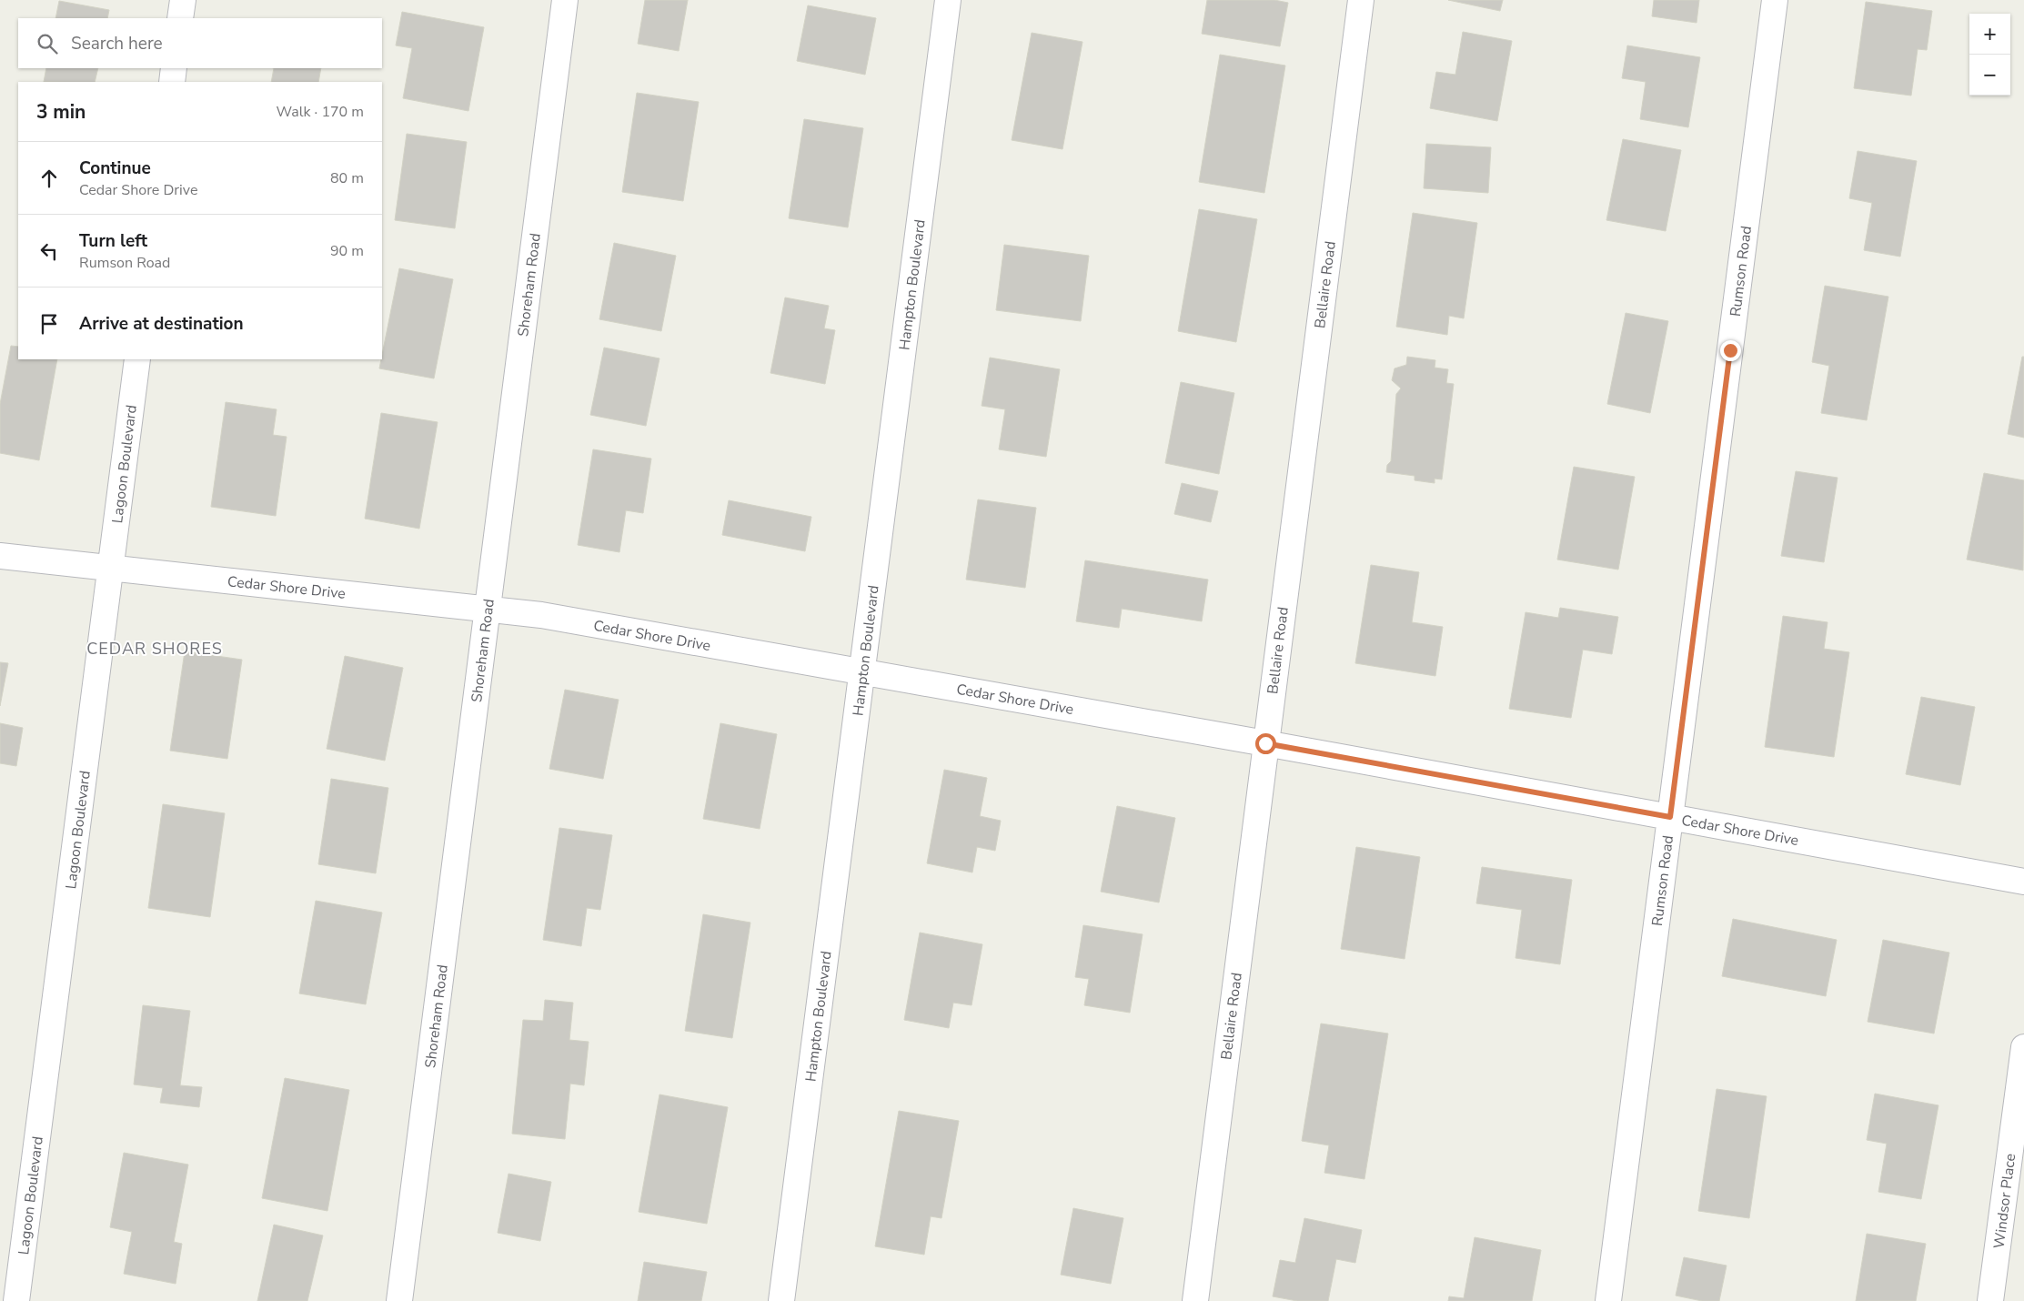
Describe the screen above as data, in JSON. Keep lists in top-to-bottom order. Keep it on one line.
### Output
{"streets":{"street":["Rumson Road","Shoreham Road","Hampton Boulevard","Bellaire Road","Lagoon Boulevard","Cedar Shore Drive","Windsor Place"]},"crossings":[["Rumson Road","Cedar Shore Drive"],["Shoreham Road","Cedar Shore Drive"],["Hampton Boulevard","Cedar Shore Drive"],["Bellaire Road","Cedar Shore Drive"],["Lagoon Boulevard","Cedar Shore Drive"]],"districts":["CEDAR SHORES"],"page":{"map_buttons":["+","−"],"search":"Search here","heading":["3 min","Walk · 170 m"],"list":[["Continue","Cedar Shore Drive","80 m"],["Turn left","Rumson Road","90 m"],"Arrive at destination"]}}
